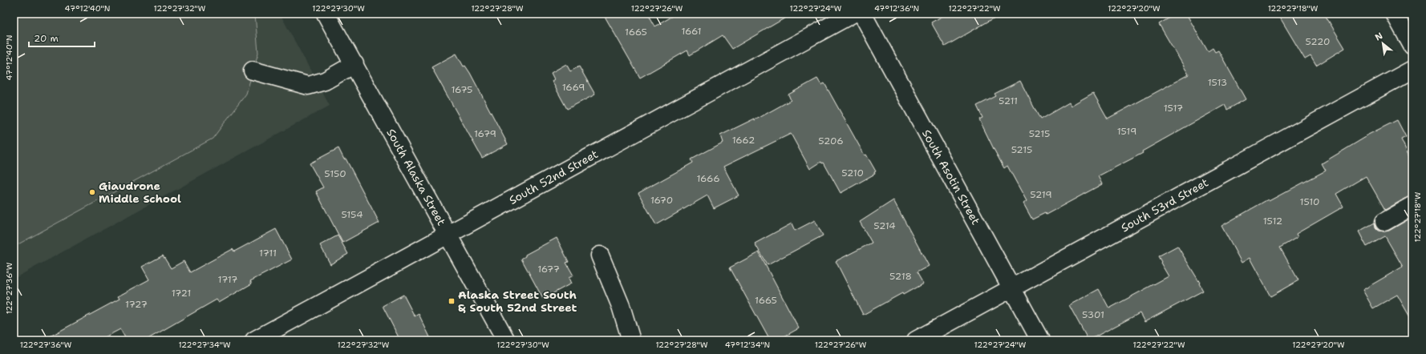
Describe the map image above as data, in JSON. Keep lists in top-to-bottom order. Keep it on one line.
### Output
{"streets":{"street":["South Alaska Street","South 52nd Street","South Asotin Street","South 53rd Street"]},"crossings":[["South Alaska Street","South 52nd Street"],["South Asotin Street","South 53rd Street"]],"places":{"other":["Giaudrone Middle School"],"transit":["Alaska Street South & South 52nd Street"]},"house_numbers":["1661","1665","5220","1513","1669","1675","5211","1517","1519","1679","5215","1662","5206","5215","5210","5150","1666","5219","1670","1510","5154","1512","5214","1711","1677","5218","1717","1721","1665","1727","5301"],"scale_bar":"20 m","north":"top left","coordinates":["47°12'40\"N","122°27'32\"W","122°27'30\"W","122°27'28\"W","122°27'26\"W","122°27'24\"W","47°12'36\"N","122°27'22\"W","122°27'20\"W","122°27'18\"W","122°27'36\"W","122°27'34\"W","47°12'34\"N"]}
